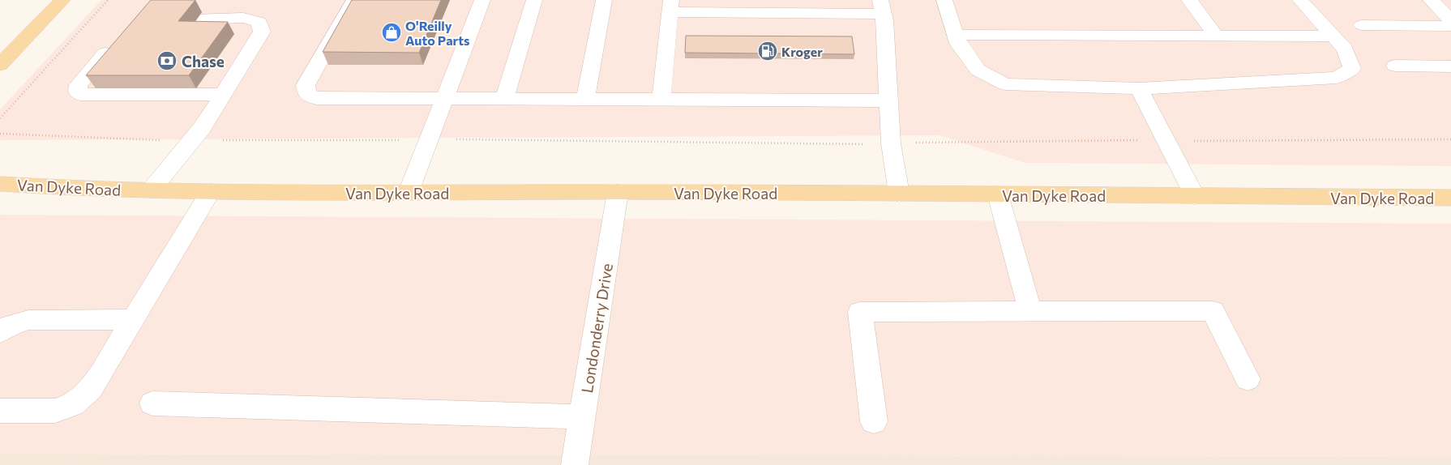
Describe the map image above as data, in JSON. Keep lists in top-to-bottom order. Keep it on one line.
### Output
{"streets":{"main road":["Van Dyke Road"],"street":["Londonderry Drive"]},"crossings":[["Van Dyke Road","Londonderry Drive"]],"places":{"shop":["O'Reilly Auto Parts"],"fuel station":["Kroger"],"bank":["Chase"]}}
